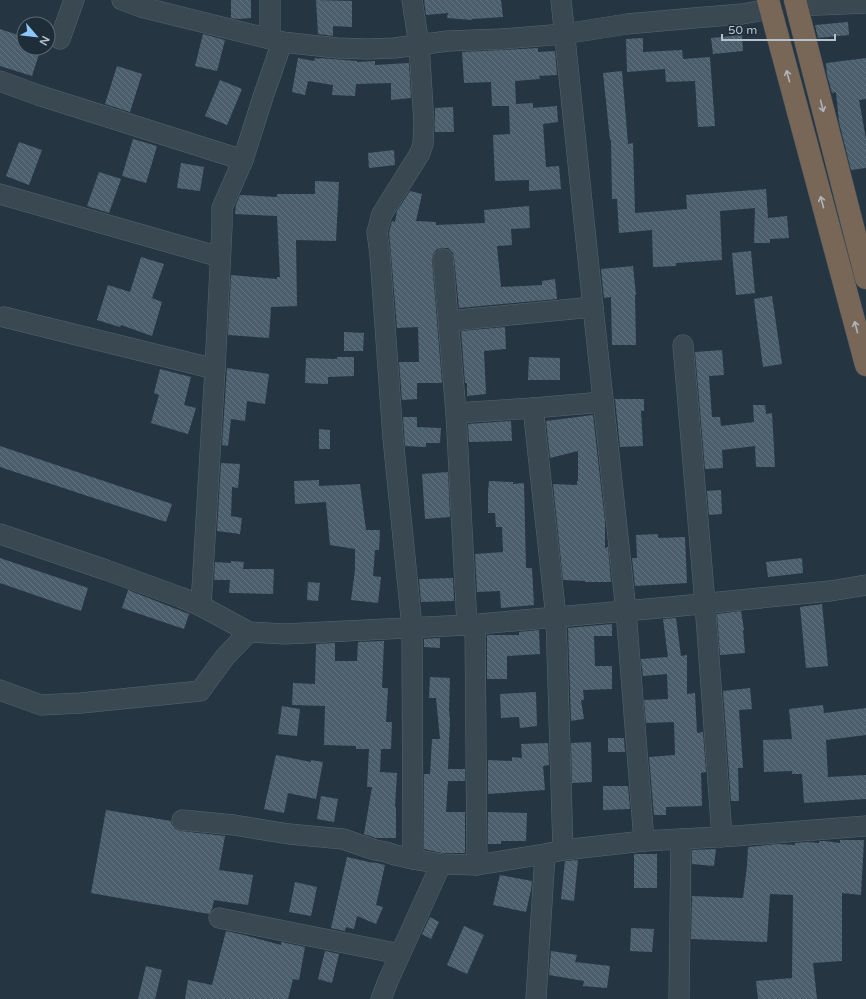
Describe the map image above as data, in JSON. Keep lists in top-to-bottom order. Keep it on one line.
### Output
{"scale_bar":"50 m","north":"bottom right"}
